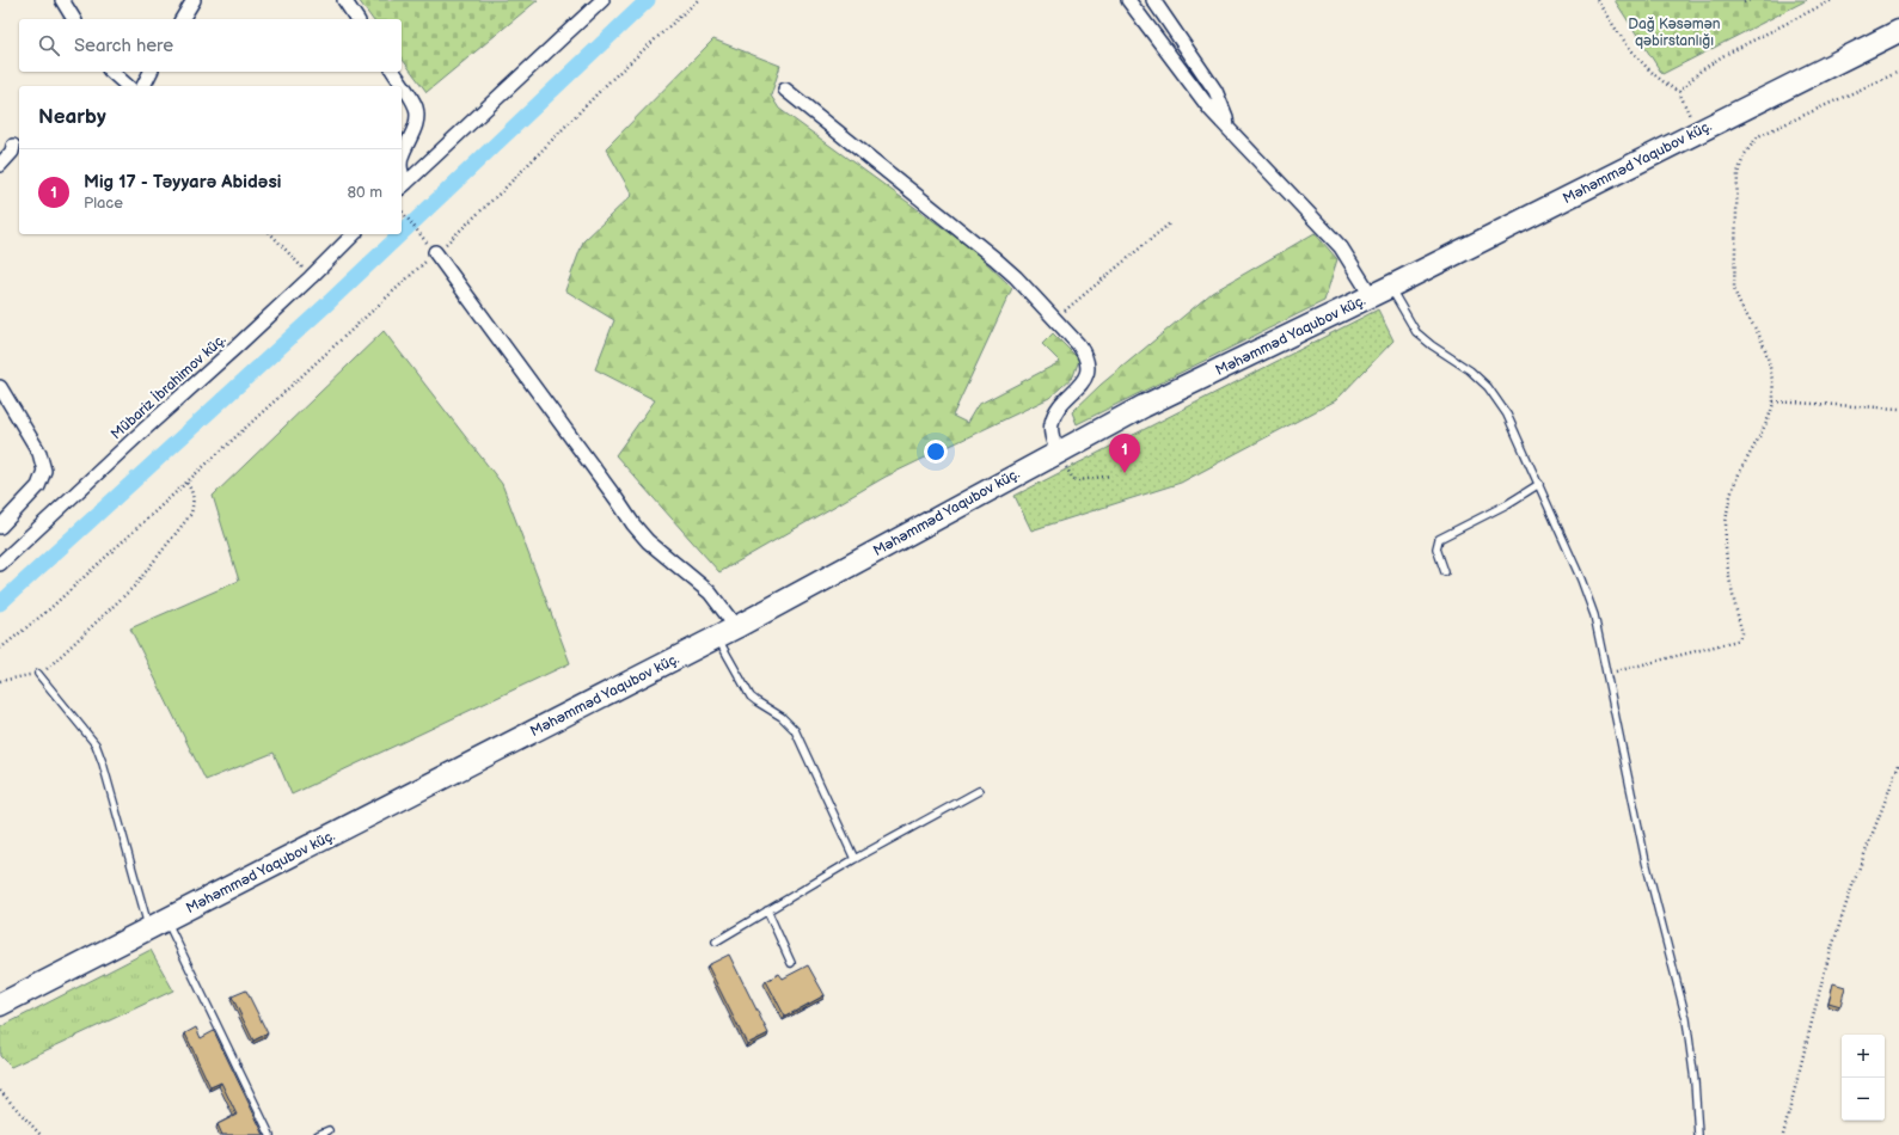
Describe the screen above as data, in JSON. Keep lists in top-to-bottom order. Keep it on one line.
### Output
{"streets":{"main road":["Məhəmməd Yaqubov küç."],"street":["Mübariz İbrahimov küç."]},"parks":["Dağ Kəsəmən qəbirstanlığı"],"page":{"search":"Search here","heading":"Nearby","list":[{"mark":"1","name":"Mig 17 - Təyyarə Abidəsi","note":"Place","value":"80 m"}],"pins":"1","map_buttons":["+","−"]}}
